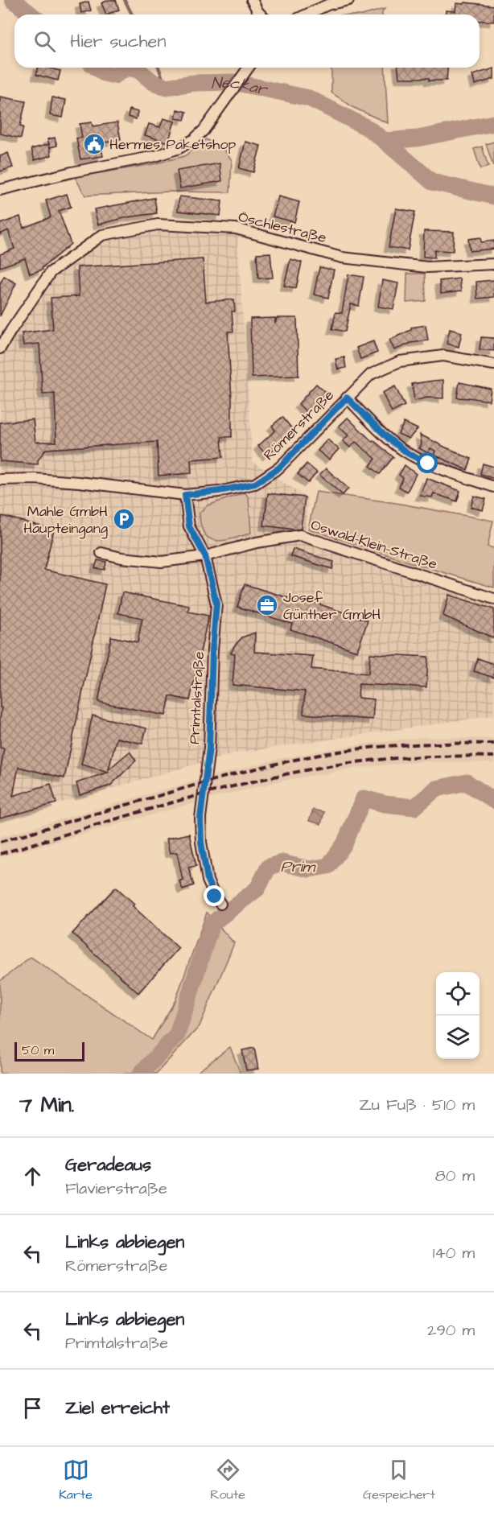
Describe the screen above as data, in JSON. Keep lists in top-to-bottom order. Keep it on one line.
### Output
{"streets":{"street":["Öschlestraße","Römerstraße","Oswald-Klein-Straße","Primtalstraße"]},"crossings":[["Römerstraße","Primtalstraße"],["Oswald-Klein-Straße","Primtalstraße"]],"water":["Neckar","Prim"],"places":{"public building":["Hermes Paketshop"],"parking":["Mahle GmbH Haupteingang"],"office":["Josef Günther GmbH"]},"scale_bar":"50 m","page":{"search":"Hier suchen","scale":"50 m","heading":["7 Min.","Zu Fuß · 510 m"],"list":[["Geradeaus","Flavierstraße","80 m"],["Links abbiegen","Römerstraße","140 m"],["Links abbiegen","Primtalstraße","290 m"],"Ziel erreicht"],"nav":["Karte","Route","Gespeichert"]}}
